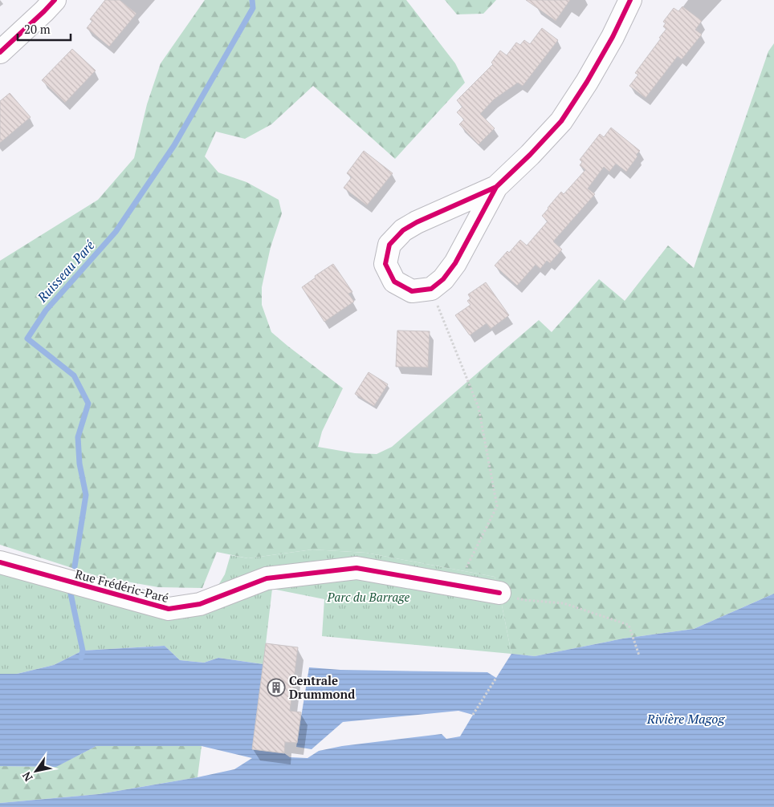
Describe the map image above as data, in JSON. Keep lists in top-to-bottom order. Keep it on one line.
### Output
{"streets":{"street":["Rue Frédéric-Paré"]},"water":["Ruisseau Paré","Rivière Magog"],"parks":["Parc du Barrage"],"places":{"building":["Centrale Drummond"]},"scale_bar":"20 m","north":"bottom left"}
